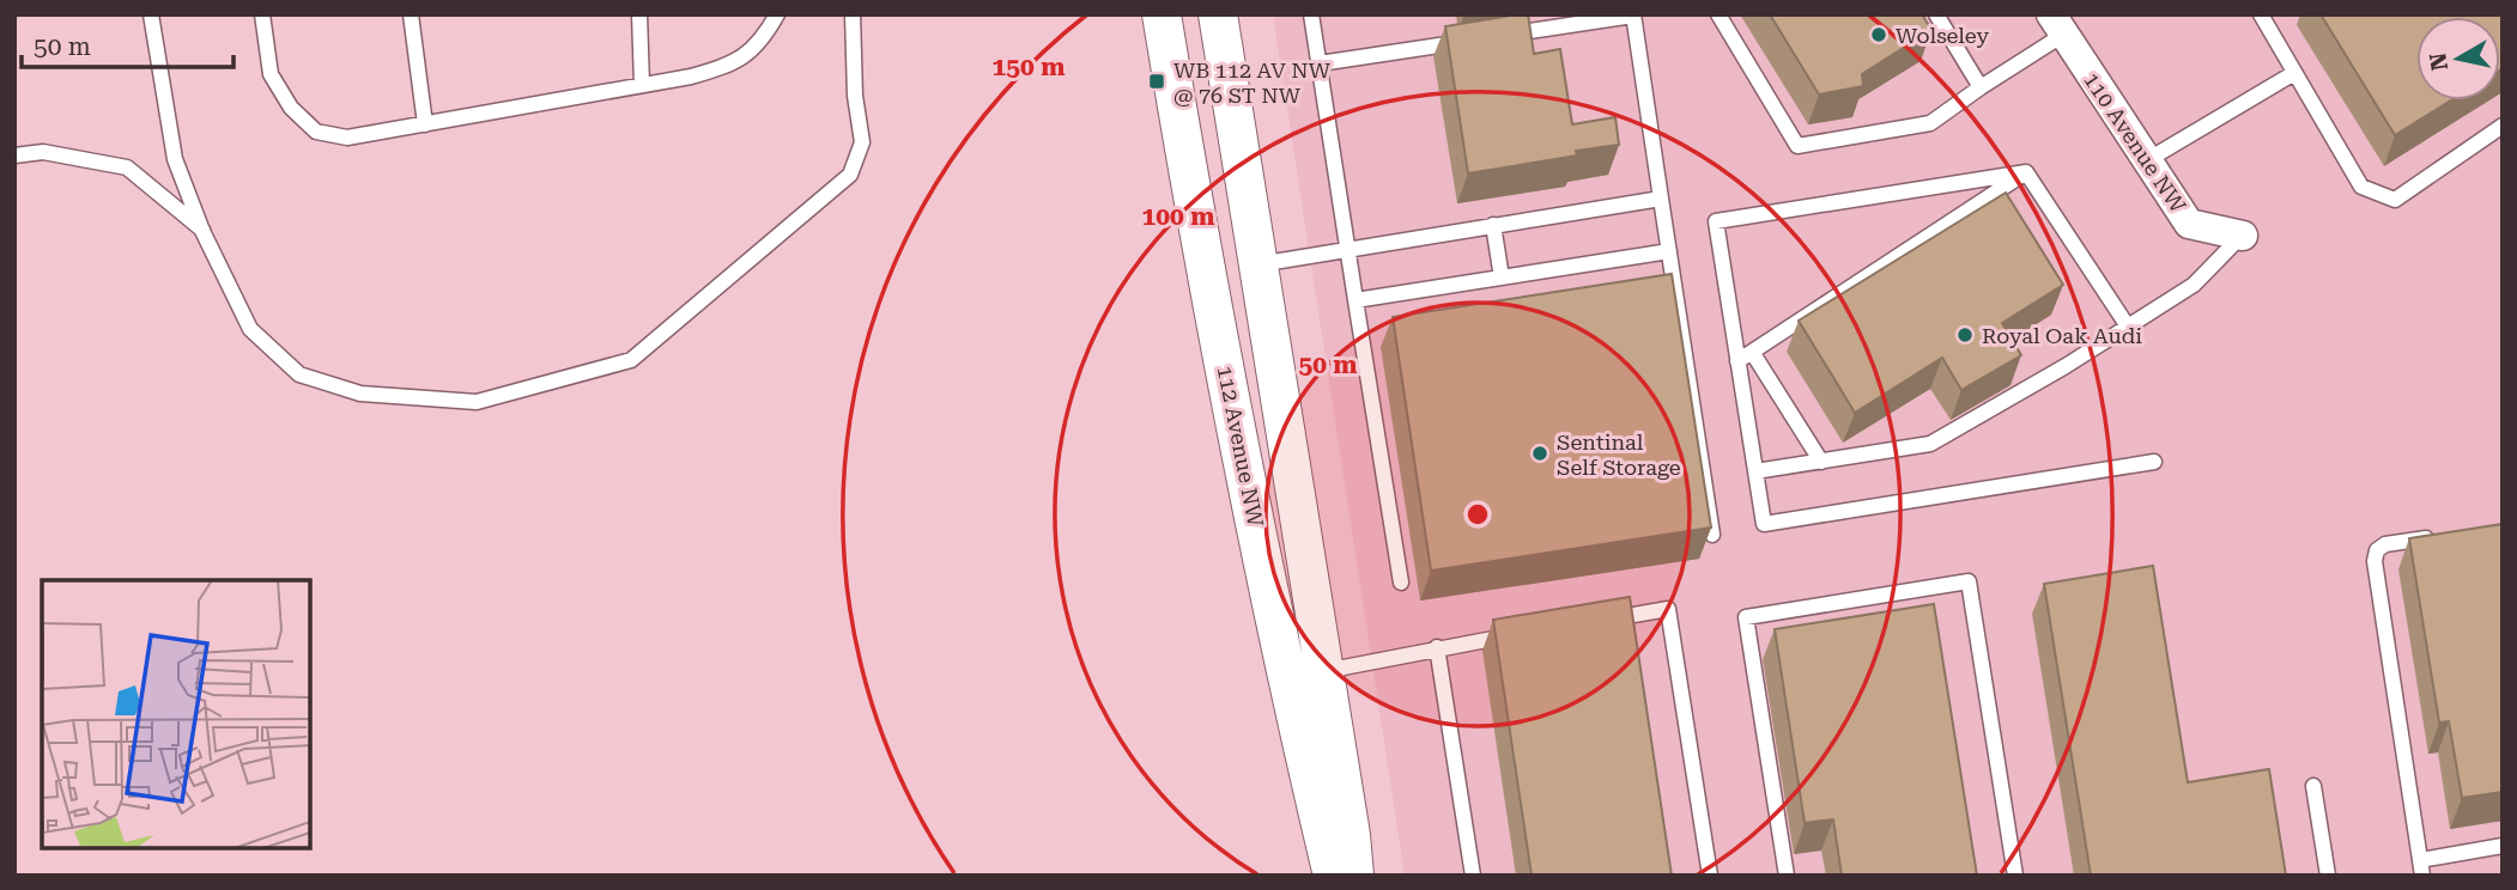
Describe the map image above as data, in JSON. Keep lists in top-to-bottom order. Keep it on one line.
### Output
{"streets":{"street":["110 Avenue NW","112 Avenue NW"]},"places":{"other":["Wolseley","Royal Oak Audi","Sentinal Self Storage"],"transit":["WB 112 AV NW @ 76 ST NW"]},"scale_bar":"50 m","north":"left","rings":["150 m","100 m","50 m"]}
